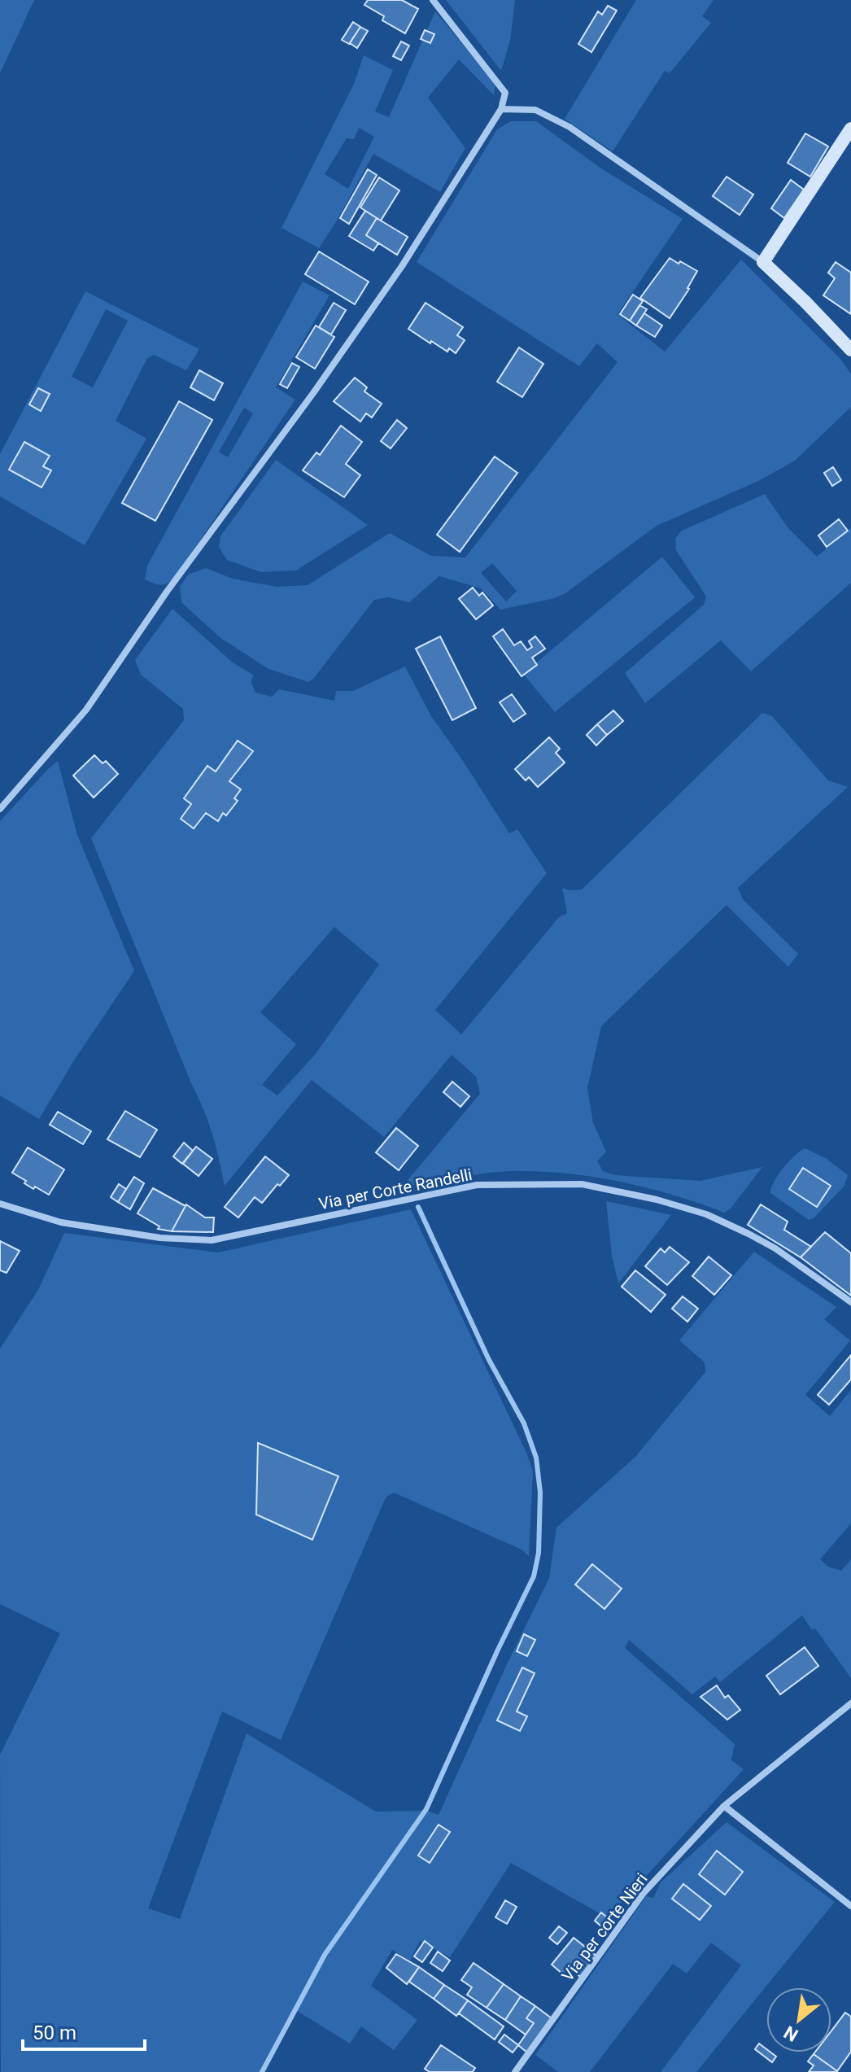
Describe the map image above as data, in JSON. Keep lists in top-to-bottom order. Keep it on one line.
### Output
{"streets":{"street":["Via per Corte Randelli","Via per corte Nieri"]},"scale_bar":"50 m","north":"bottom left"}
